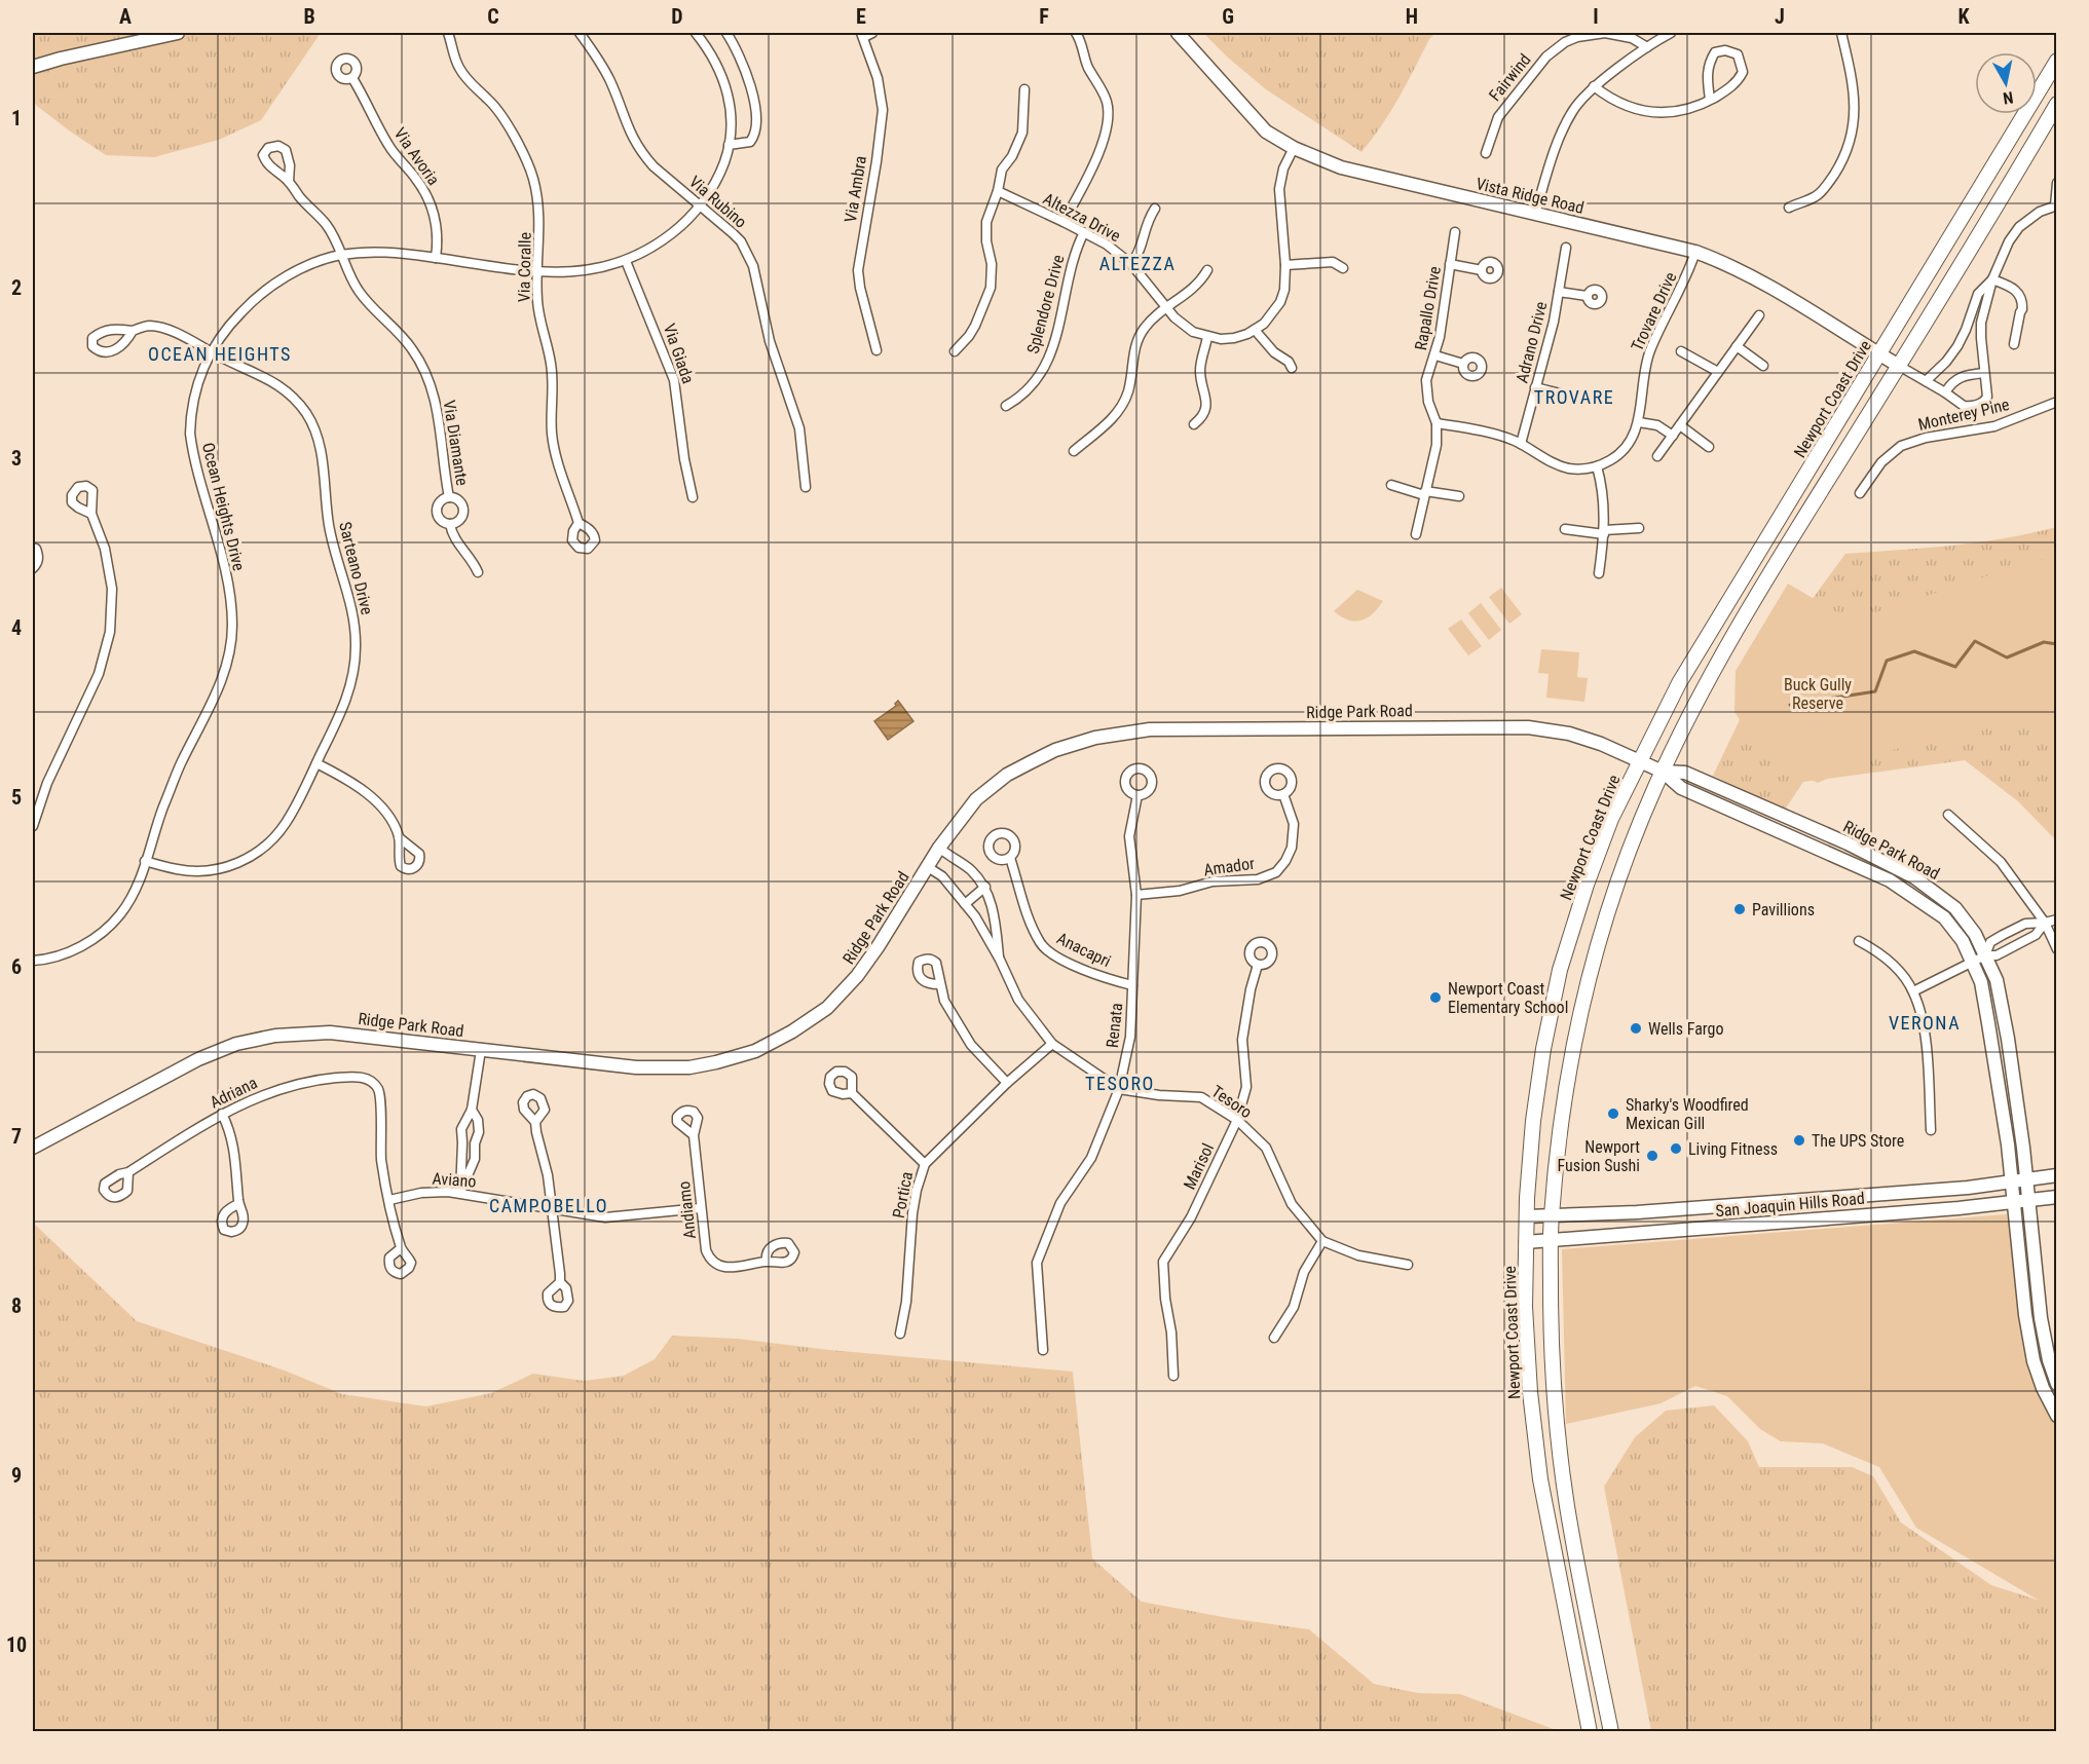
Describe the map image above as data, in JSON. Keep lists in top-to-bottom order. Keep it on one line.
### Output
{"streets":{"main road":["Newport Coast Drive"],"street":["Fairwind","Via Avoria","Via Ambra","Vista Ridge Road","Via Rubino","Altezza Drive","Via Coralle","Splendore Drive","Rapallo Drive","Trovare Drive","Adrano Drive","Via Giada","Monterey Pine","Via Diamante","Ocean Heights Drive","Sarteano Drive","Ridge Park Road","Amador","Anacapri","Renata","Adriana","Tesoro","Marisol","Aviano","Portica","San Joaquin Hills Road","Andiamo"]},"crossings":[["Via Avoria","Ocean Heights Drive"],["Vista Ridge Road","Altezza Drive"],["Vista Ridge Road","Trovare Drive"],["Vista Ridge Road","Newport Coast Drive"],["Via Rubino","Ocean Heights Drive"],["Altezza Drive","Splendore Drive"],["Via Coralle","Ocean Heights Drive"],["Via Giada","Ocean Heights Drive"],["Newport Coast Drive","Ridge Park Road"],["Newport Coast Drive","San Joaquin Hills Road"],["Via Diamante","Ocean Heights Drive"],["Ocean Heights Drive","Sarteano Drive"],["Ridge Park Road","Tesoro"],["Ridge Park Road","San Joaquin Hills Road"],["Amador","Renata"],["Anacapri","Renata"],["Renata","Tesoro"],["Adriana","Aviano"],["Tesoro","Marisol"],["Tesoro","Portica"],["Aviano","Andiamo"]],"districts":["ALTEZZA","OCEAN HEIGHTS","TROVARE","VERONA","TESORO","CAMPOBELLO"],"parks":["Buck Gully Reserve"],"places":["Pavillions","Newport Coast Elementary School","Wells Fargo","Sharky's Woodfired Mexican Gill","The UPS Store","Living Fitness","Newport Fusion Sushi"],"north":"bottom","grid":{"columns":["A","B","C","D","E","F","G","H","I","J","K"],"rows":["1","2","3","4","5","6","7","8","9","10"]}}
